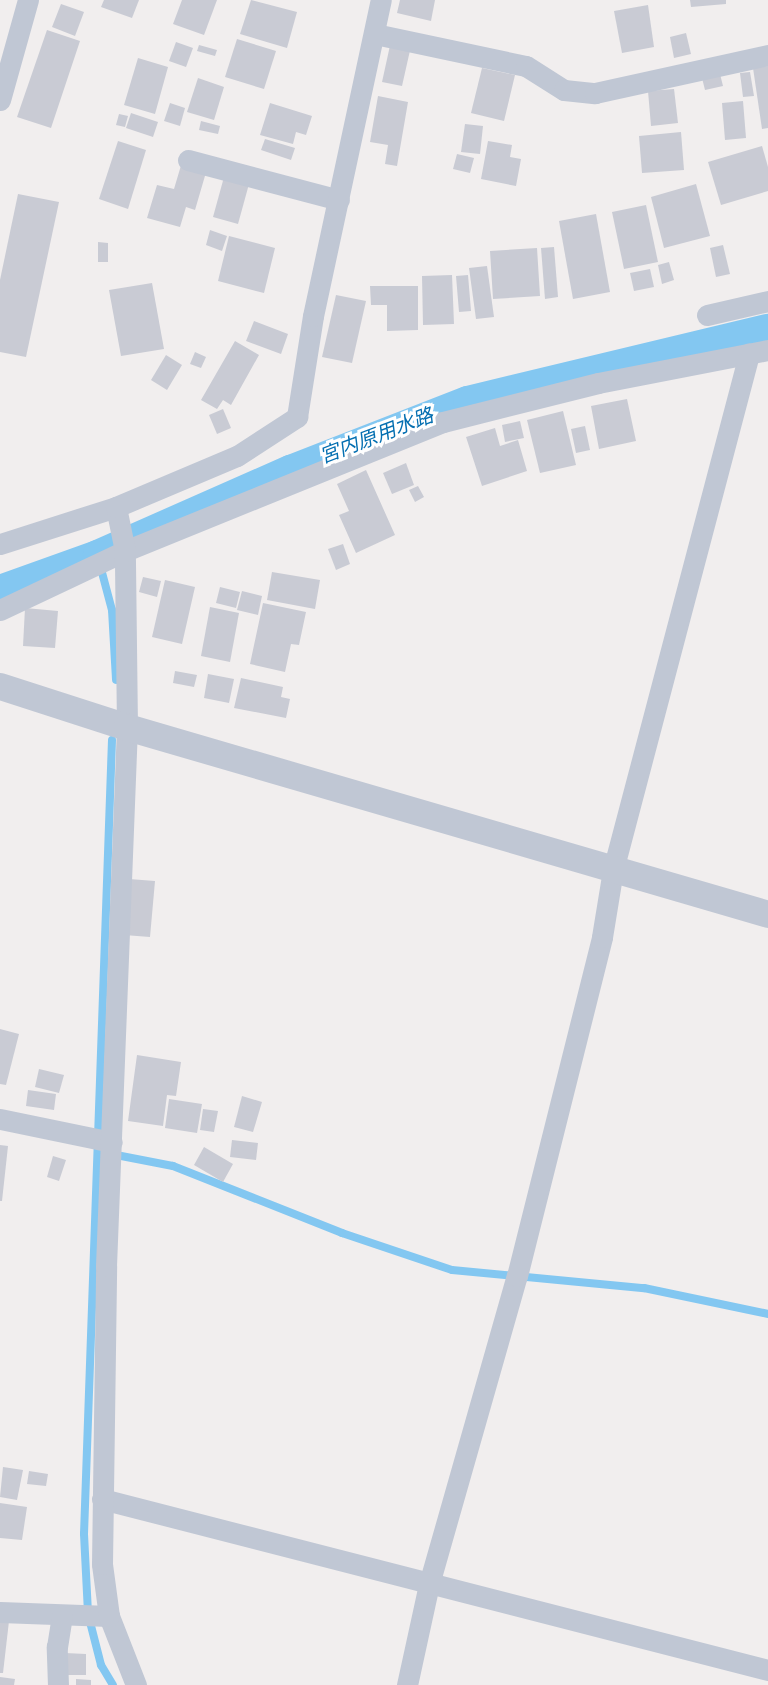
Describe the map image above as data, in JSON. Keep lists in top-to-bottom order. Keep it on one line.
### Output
{"water":["宮内原用水路"]}
